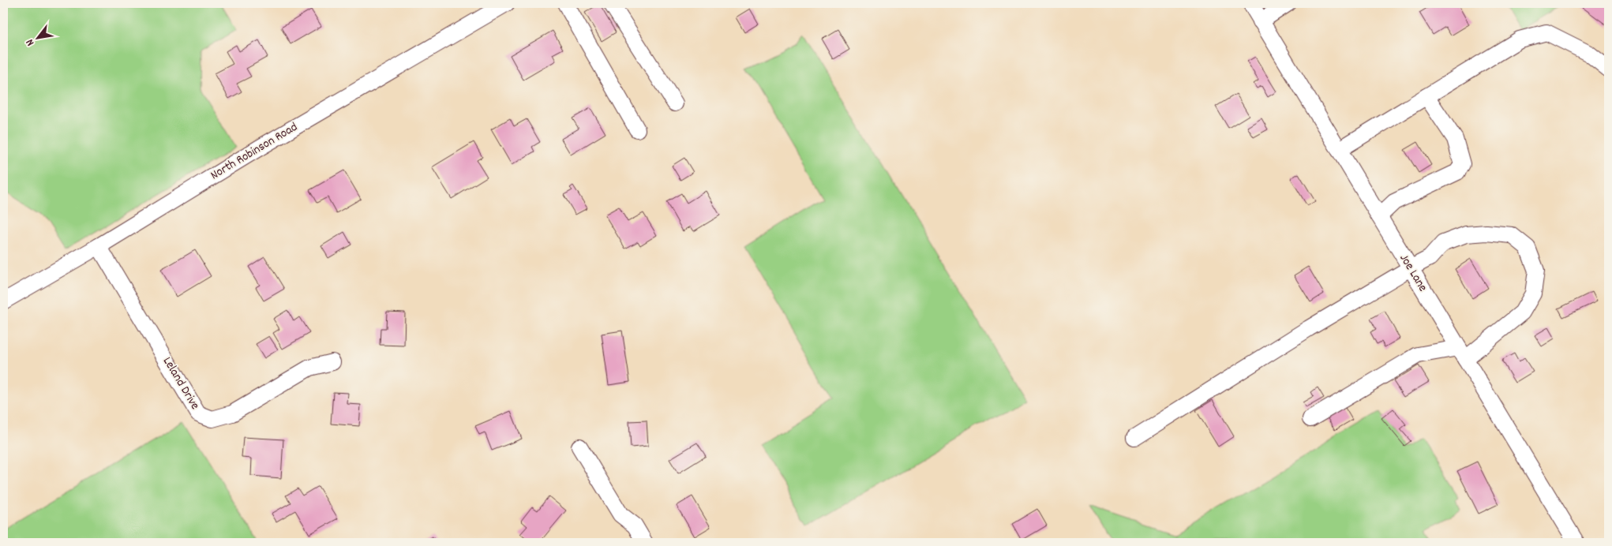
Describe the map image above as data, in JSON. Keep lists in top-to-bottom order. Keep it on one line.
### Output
{"streets":{"street":["North Robinson Road","Joe Lane","Leland Drive"]},"crossings":[["North Robinson Road","Leland Drive"]],"north":"bottom left"}
